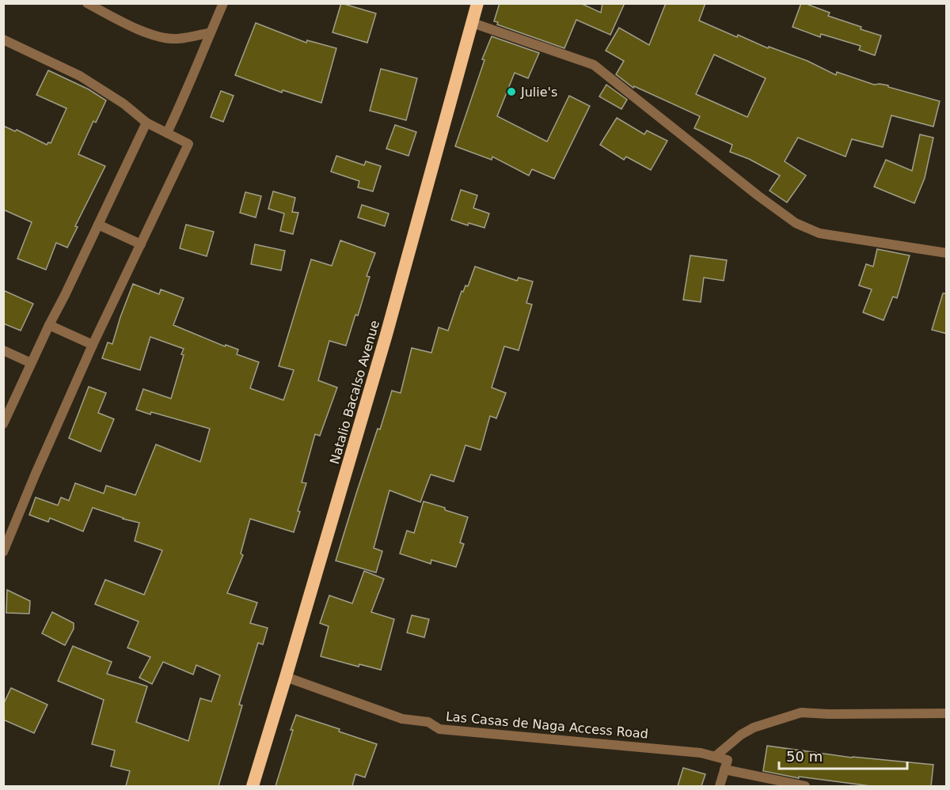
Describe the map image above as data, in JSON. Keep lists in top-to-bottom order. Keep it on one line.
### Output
{"streets":{"highway":["Natalio Bacalso Avenue"],"street":["Las Casas de Naga Access Road"]},"crossings":[["Natalio Bacalso Avenue","Las Casas de Naga Access Road"]],"places":["Julie's"],"scale_bar":"50 m"}
